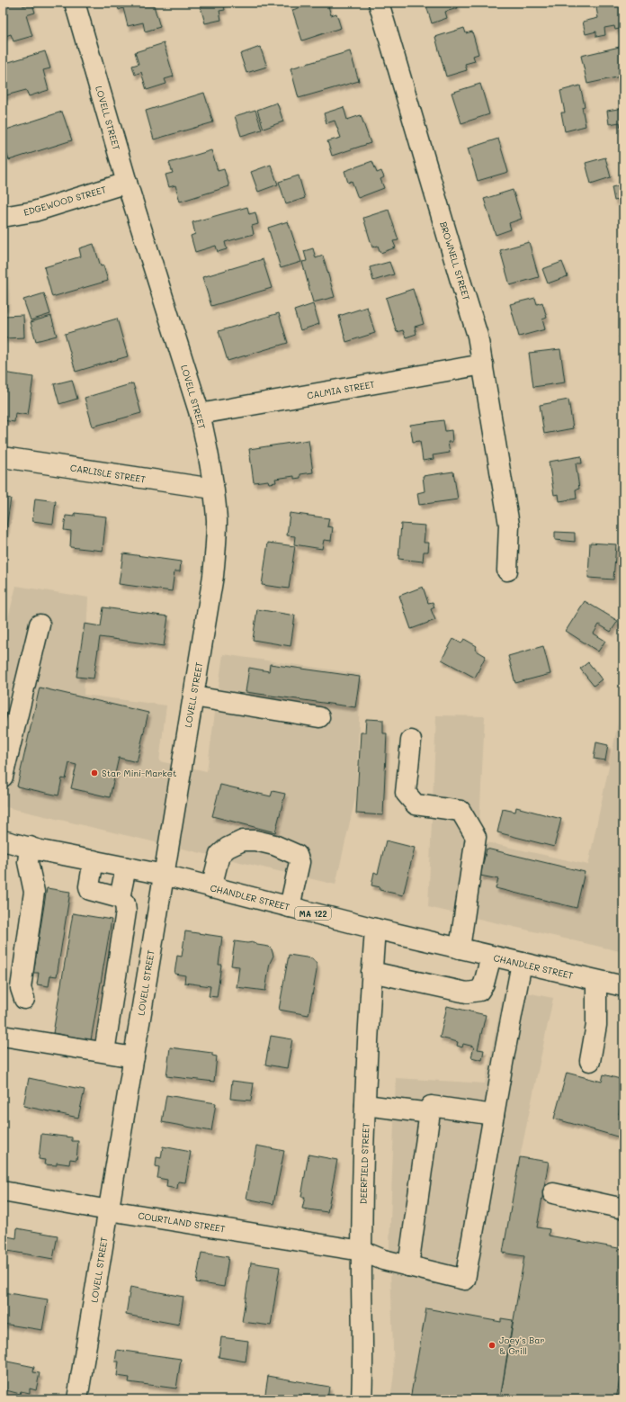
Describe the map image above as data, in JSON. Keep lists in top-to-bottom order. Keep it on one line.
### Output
{"streets":{"street":["LOVELL STREET","EDGEWOOD STREET","BROWNELL STREET","CALMIA STREET","CARLISLE STREET","CHANDLER STREET","MA 122","DEERFIELD STREET","COURTLAND STREET"]},"crossings":[["LOVELL STREET","EDGEWOOD STREET"],["LOVELL STREET","CALMIA STREET"],["LOVELL STREET","CARLISLE STREET"],["LOVELL STREET","CHANDLER STREET"],["LOVELL STREET","COURTLAND STREET"],["BROWNELL STREET","CALMIA STREET"],["CHANDLER STREET","DEERFIELD STREET"],["DEERFIELD STREET","COURTLAND STREET"]],"places":["Star Mini-Market","Joey's Bar & Grill"]}
